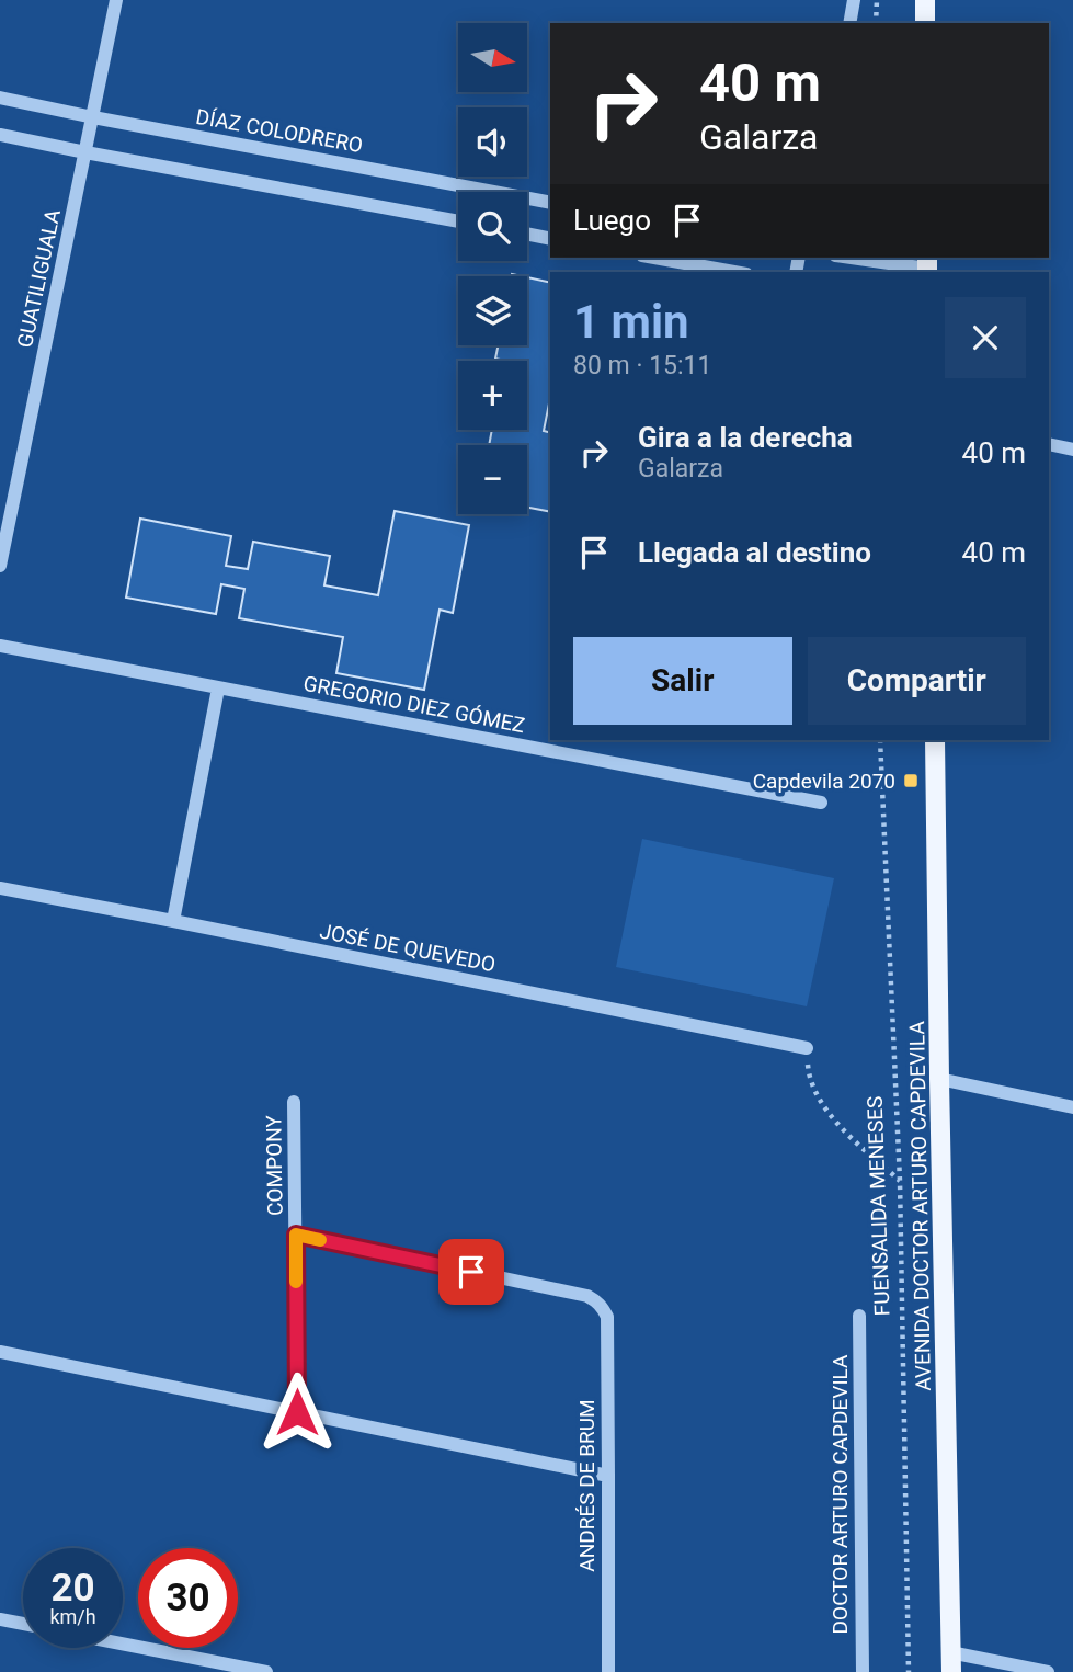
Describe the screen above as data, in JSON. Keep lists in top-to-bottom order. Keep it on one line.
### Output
{"streets":{"main road":["AVENIDA DOCTOR ARTURO CAPDEVILA"],"street":["DÍAZ COLODRERO","GUATILIGUALA","GREGORIO DIEZ GÓMEZ","JOSÉ DE QUEVEDO","COMPONY","ANDRÉS DE BRUM","DOCTOR ARTURO CAPDEVILA"],"path":["FUENSALIDA MENESES"]},"crossings":[["DÍAZ COLODRERO","GUATILIGUALA"],["COMPONY","ANDRÉS DE BRUM"]],"places":{"transit":["Capdevila 2070"]},"north":"right","page":{"map_buttons":["+","−"],"turn":["40 m","Galarza"],"then":"Luego","heading":["1 min","80 m · 15:11"],"list":[{"name":"Gira a la derecha","note":"Galarza","value":"40 m"},{"name":"Llegada al destino","value":"40 m"}],"buttons":["Salir","Compartir"],"speed":"20 km/h","limit":"30"}}
